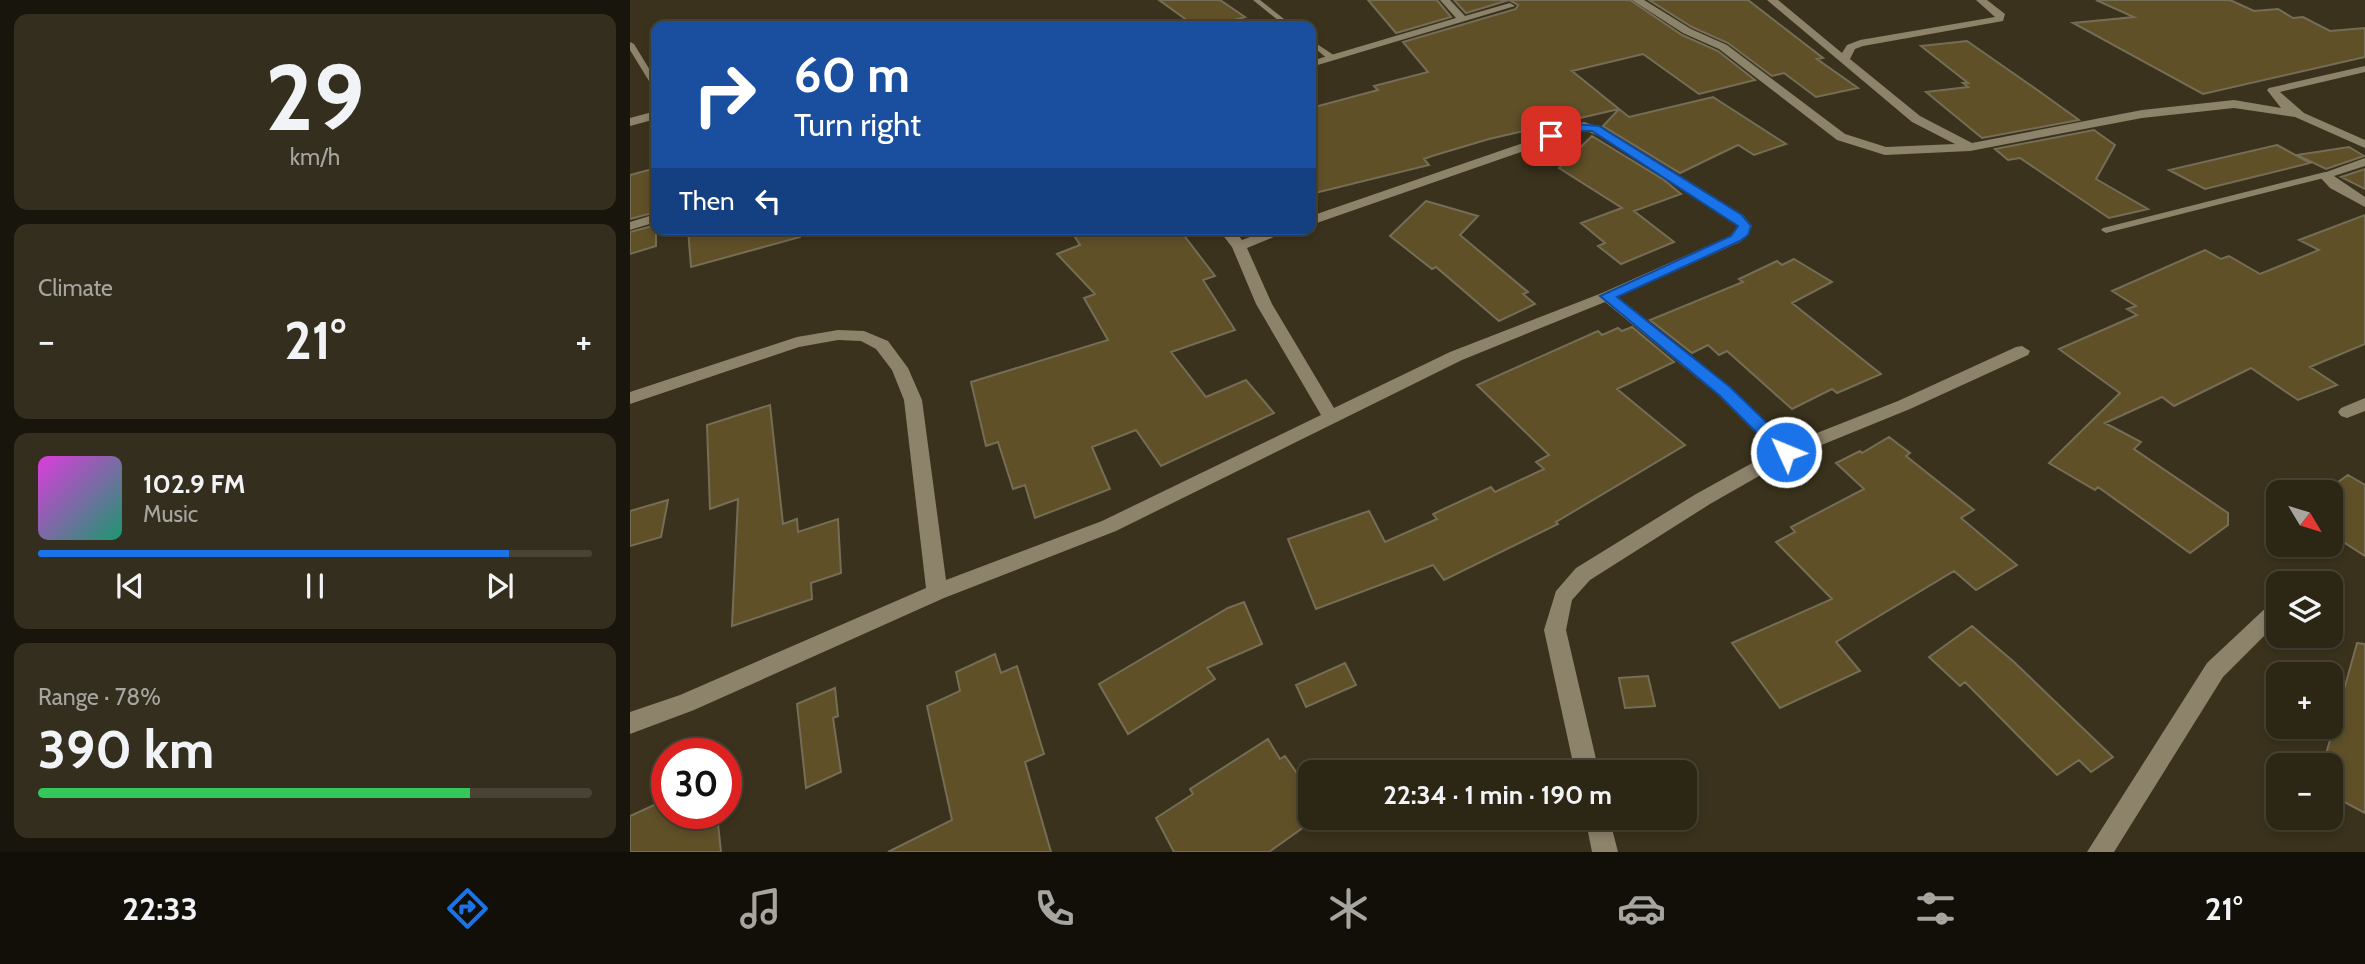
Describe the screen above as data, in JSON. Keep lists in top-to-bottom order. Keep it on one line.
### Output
{"north":"bottom right","page":{"tile":[["29","km/h"],"Climate",["Range · 78%","390 km"]],"turn":["60 m","Turn right"],"then":"Then","heat":["−","21°","+"],"song":["102.9 FM","Music"],"map_buttons":["+","−"],"limit":"30","trip":"22:34 · 1 min · 190 m","tabs":["22:33","21°"]}}
